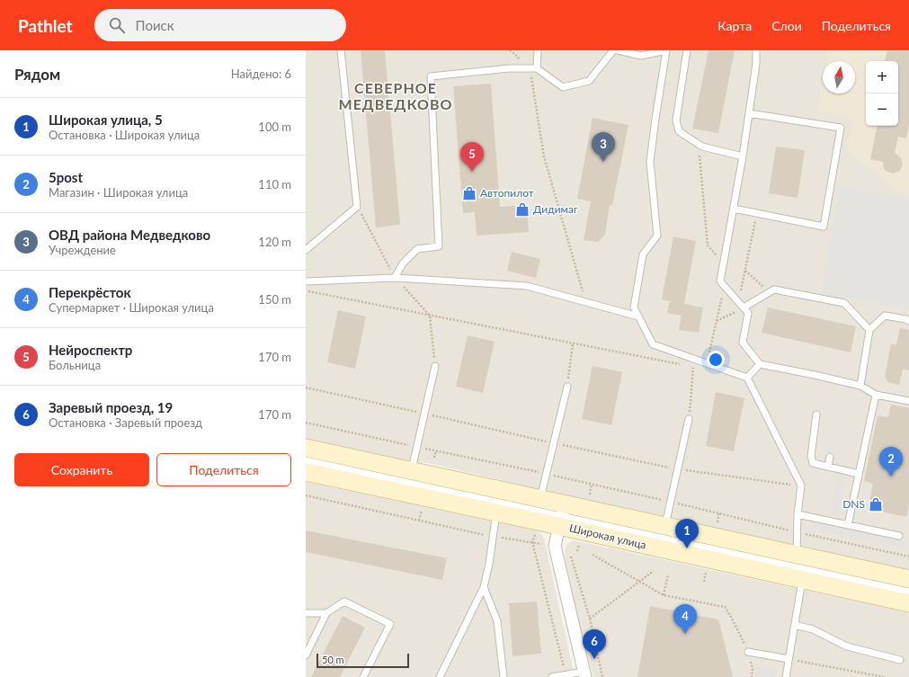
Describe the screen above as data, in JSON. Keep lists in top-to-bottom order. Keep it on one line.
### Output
{"streets":{"main road":["Широкая улица"]},"districts":["СЕВЕРНОЕ МЕДВЕДКОВО"],"places":{"shop":["Автопилот","Дидимаг","DNS"]},"scale_bar":"50 m","north":"top","page":{"header":"Pathlet","search":"Поиск","nav":["Карта","Слои","Поделиться"],"heading":["Рядом","Найдено: 6"],"map_buttons":["+","−"],"list":[{"mark":"1","name":"Широкая улица, 5","note":"Остановка · Широкая улица","value":"100 m"},{"mark":"2","name":"5post","note":"Магазин · Широкая улица","value":"110 m"},{"mark":"3","name":"ОВД района Медведково","note":"Учреждение","value":"120 m"},{"mark":"4","name":"Перекрёсток","note":"Супермаркет · Широкая улица","value":"150 m"},{"mark":"5","name":"Нейроcпектр","note":"Больница","value":"170 m"},{"mark":"6","name":"Заревый проезд, 19","note":"Остановка · Заревый проезд","value":"170 m"}],"pins":["3","5","2","1","4","6"],"buttons":["Сохранить","Поделиться"],"scale":"50 m"}}
